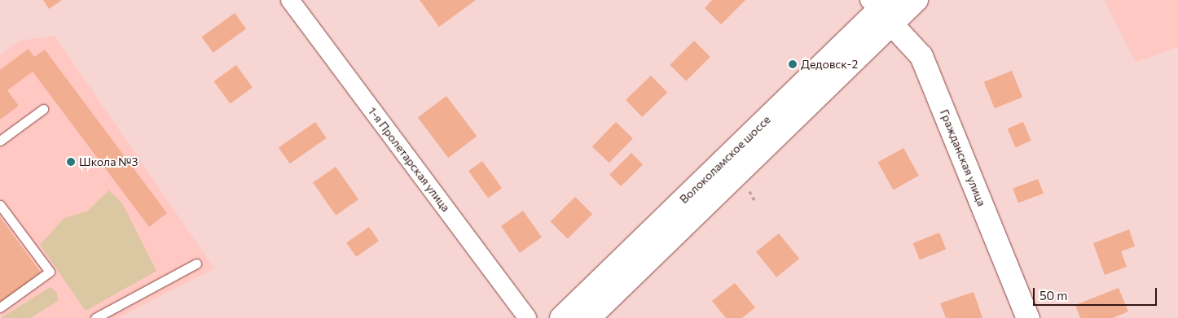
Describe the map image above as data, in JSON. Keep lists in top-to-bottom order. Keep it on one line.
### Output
{"streets":{"main road":["Гражданская улица","Волоколамское шоссе"],"street":["1-я Пролетарская улица"]},"crossings":[["Гражданская улица","Волоколамское шоссе"]],"places":["Дедовск-2","Школа №3"],"scale_bar":"50 m"}
